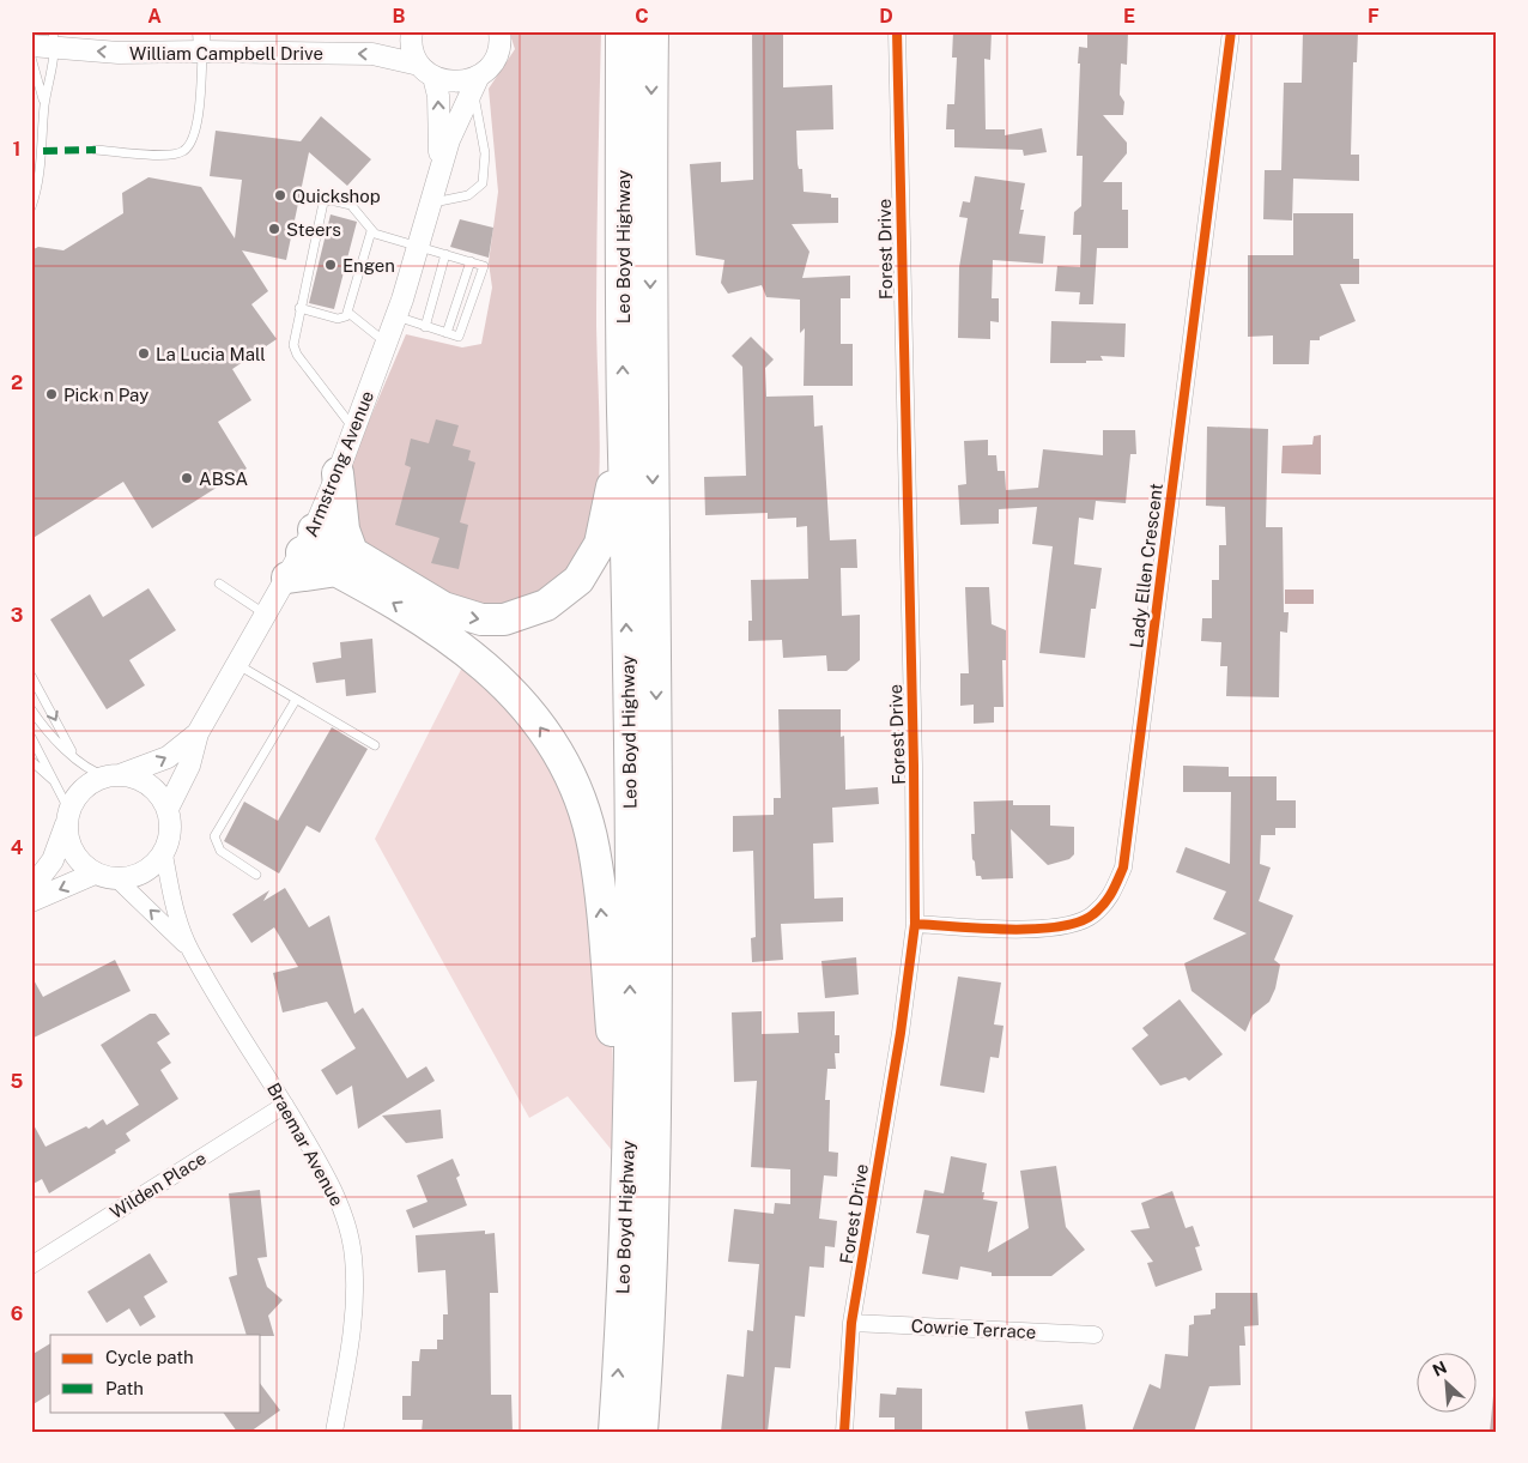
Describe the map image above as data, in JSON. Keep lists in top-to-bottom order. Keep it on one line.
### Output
{"streets":{"highway":["Leo Boyd Highway"],"street":["William Campbell Drive","Forest Drive","Armstrong Avenue","Lady Ellen Crescent","Braemar Avenue","Wilden Place","Cowrie Terrace"]},"crossings":[["William Campbell Drive","Armstrong Avenue"],["Forest Drive","Lady Ellen Crescent"],["Forest Drive","Cowrie Terrace"],["Armstrong Avenue","Braemar Avenue"],["Braemar Avenue","Wilden Place"]],"one_way":["William Campbell Drive"],"places":["Quickshop","Steers","Engen","La Lucia Mall","Pick n Pay","ABSA"],"legend":["Cycle path","Path"],"north":"top left","grid":{"columns":["A","B","C","D","E","F"],"rows":["1","2","3","4","5","6"]}}
